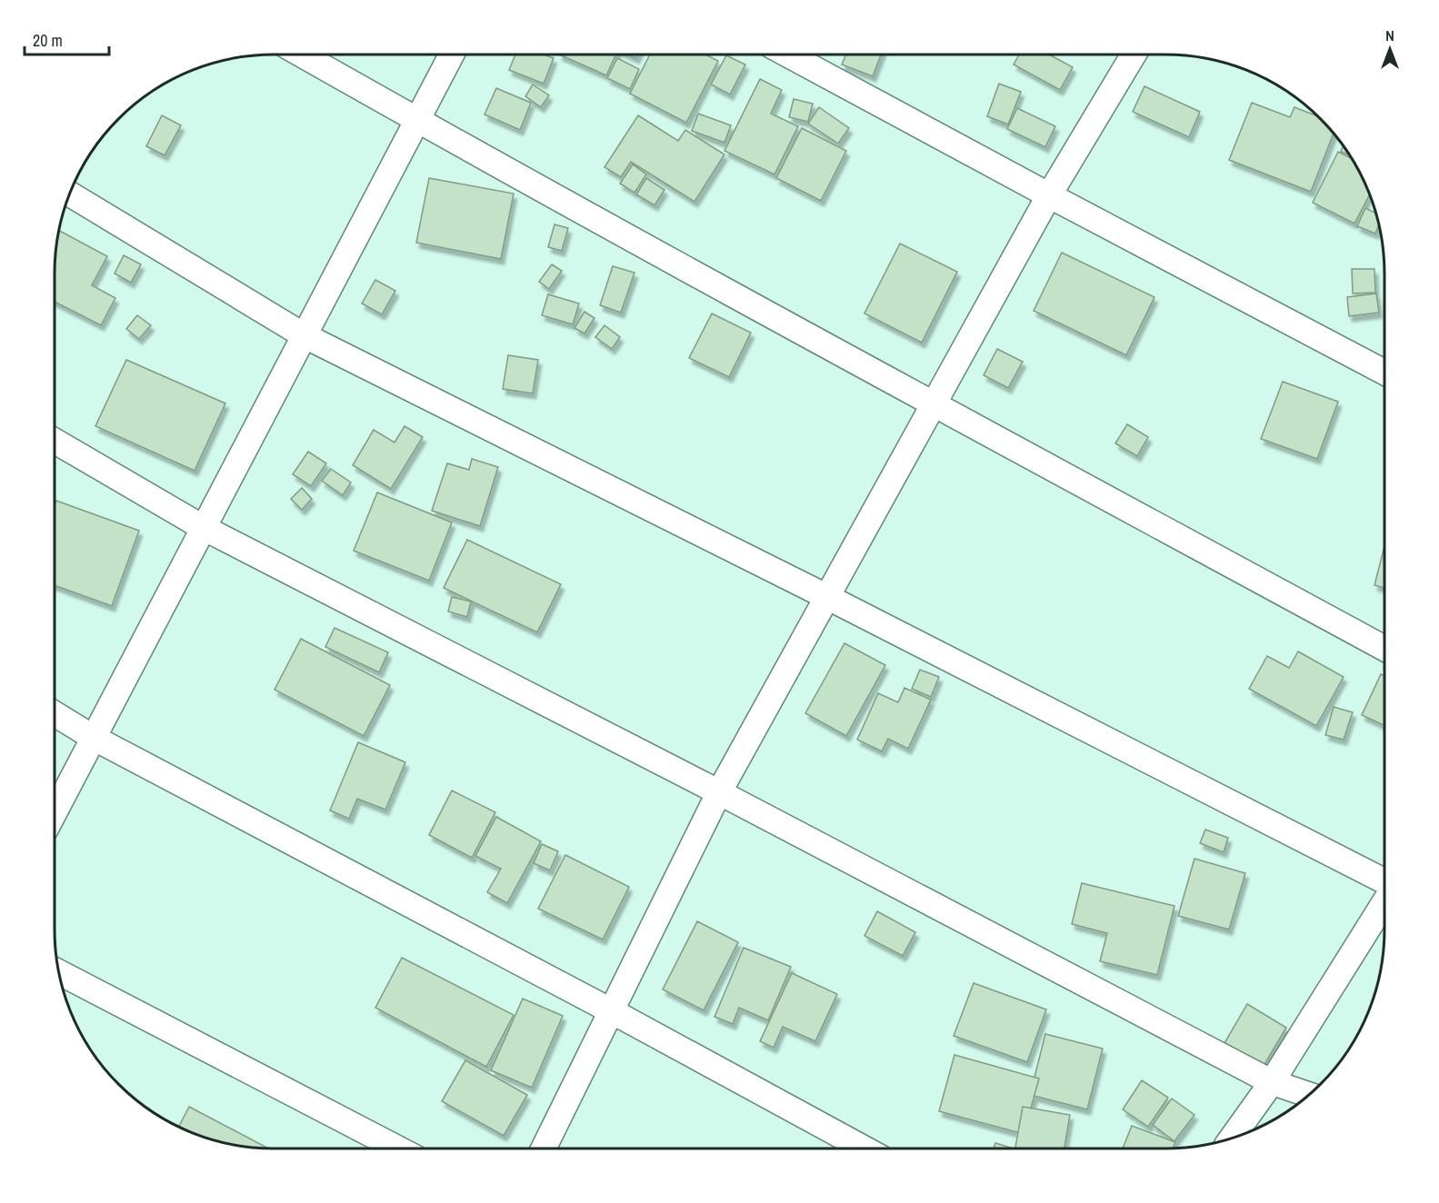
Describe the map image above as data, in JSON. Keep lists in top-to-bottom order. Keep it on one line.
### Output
{"scale_bar":"20 m","north":"top"}
